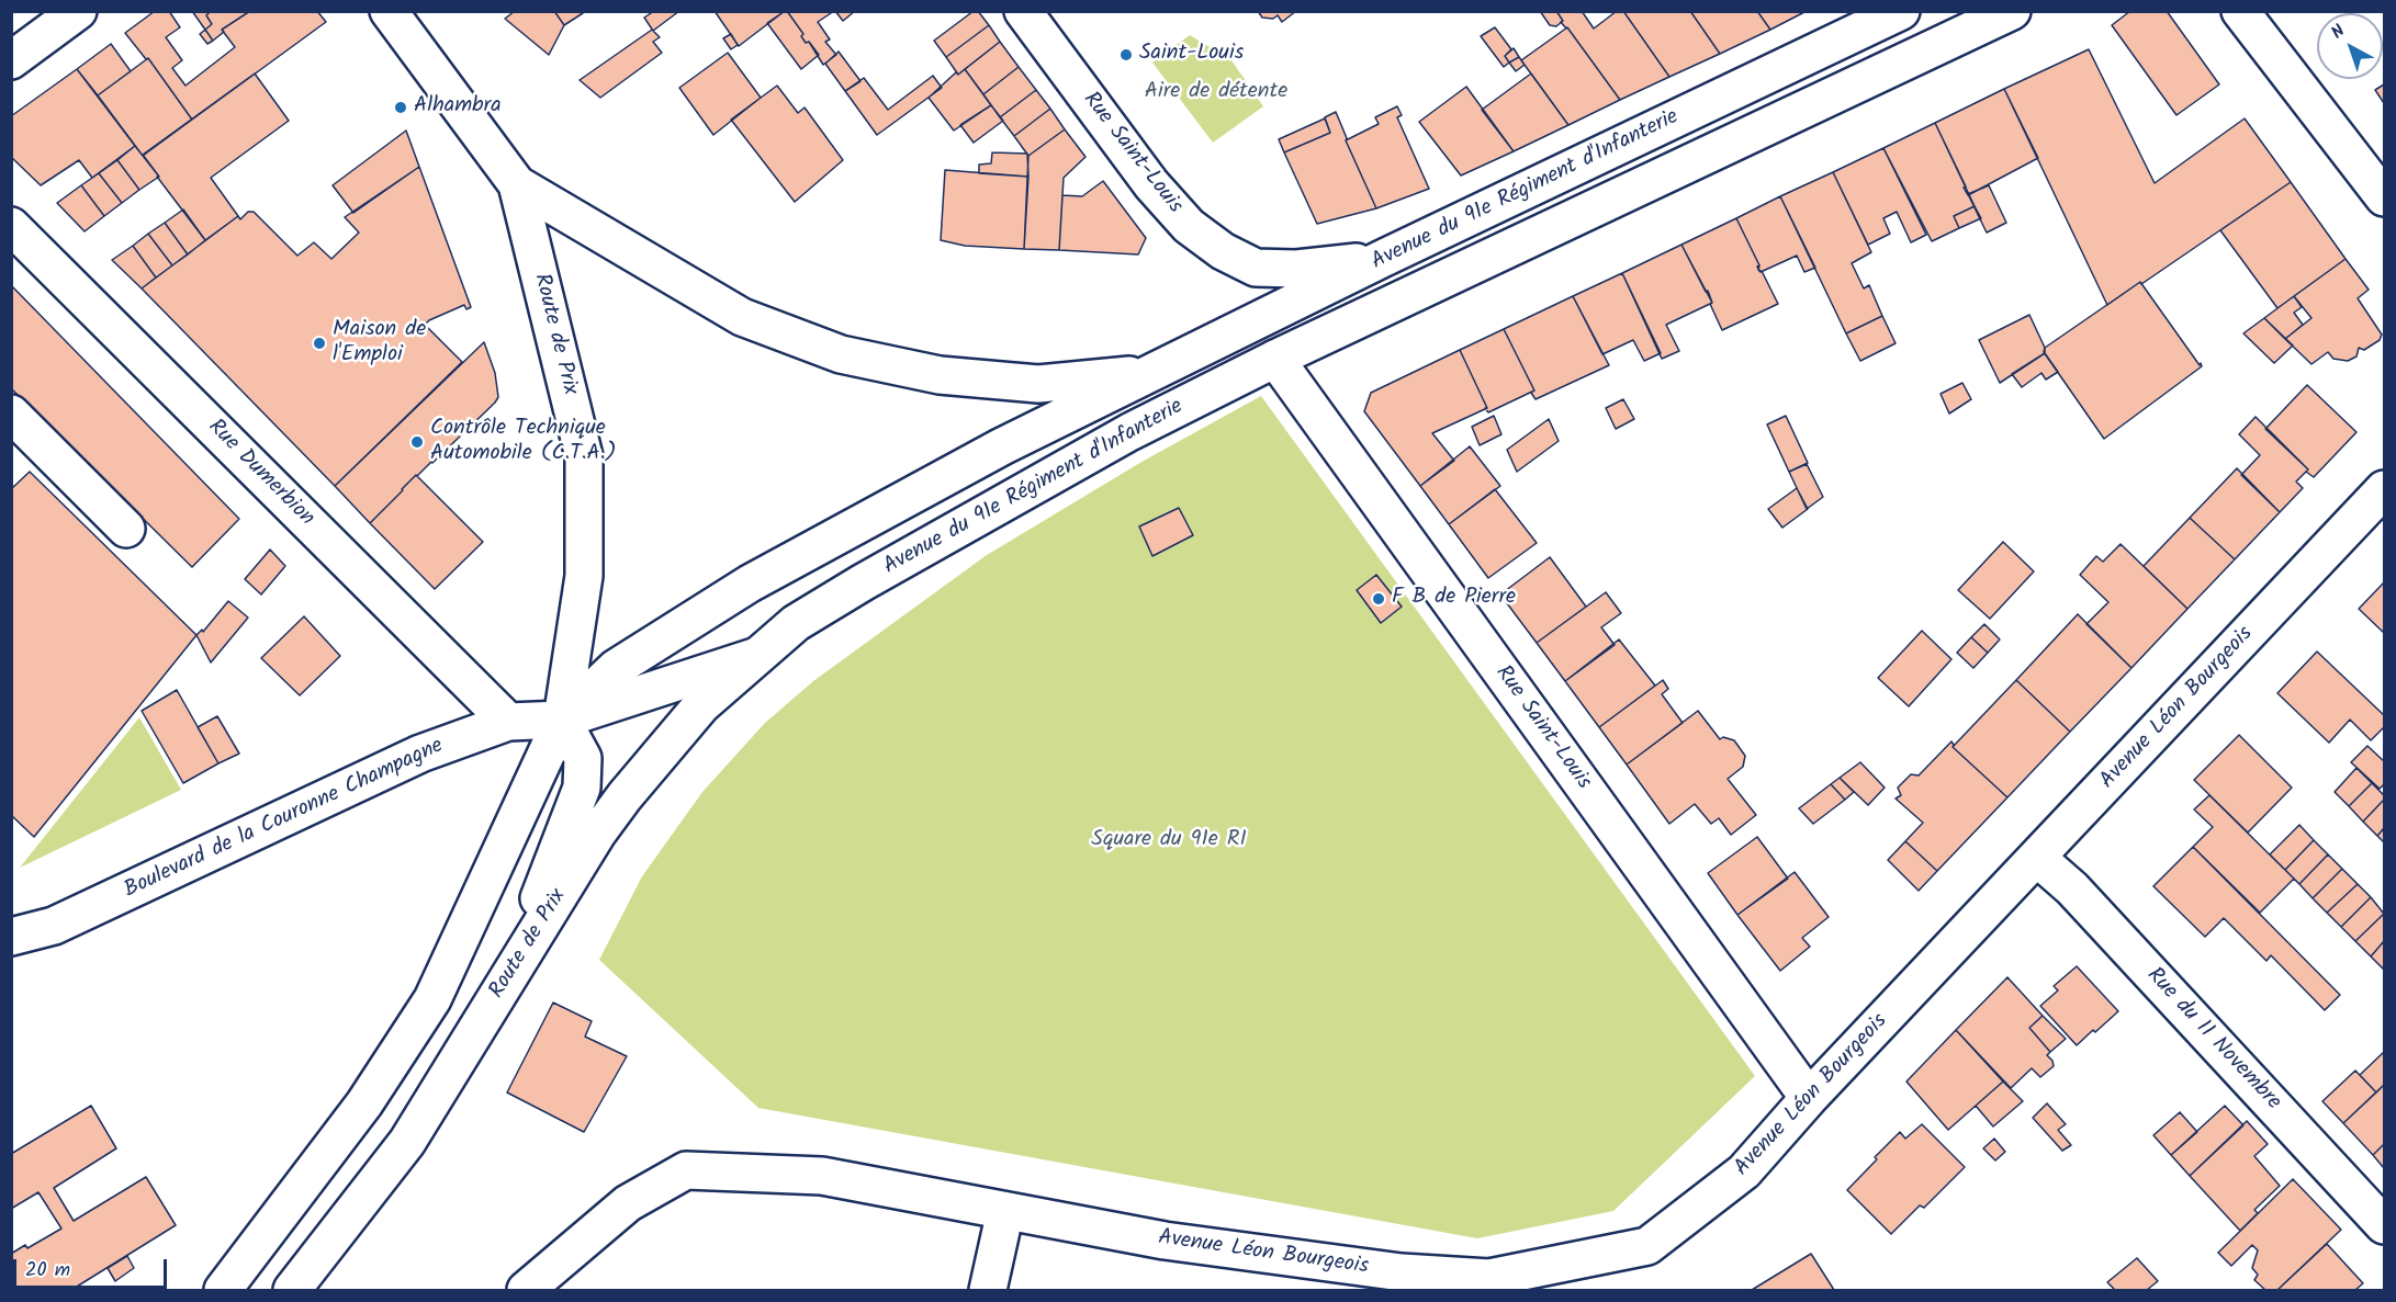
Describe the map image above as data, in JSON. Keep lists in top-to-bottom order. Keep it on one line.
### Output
{"streets":{"main road":["Rue Saint-Louis","Avenue du 91e Régiment d'Infanterie","Route de Prix","Rue Dumerbion","Avenue Léon Bourgeois","Boulevard de la Couronne Champagne","Rue du 11 Novembre"]},"crossings":[["Rue Saint-Louis","Avenue du 91e Régiment d'Infanterie"],["Rue Saint-Louis","Avenue Léon Bourgeois"],["Avenue du 91e Régiment d'Infanterie","Route de Prix"],["Route de Prix","Boulevard de la Couronne Champagne"],["Rue Dumerbion","Boulevard de la Couronne Champagne"],["Avenue Léon Bourgeois","Rue du 11 Novembre"]],"parks":["Aire de détente","Square du 91e RI"],"places":["Saint-Louis","Alhambra","Maison de l'Emploi","Contrôle Technique Automobile (C.T.A.)","F B de Pierre"],"scale_bar":"20 m","north":"top left"}
